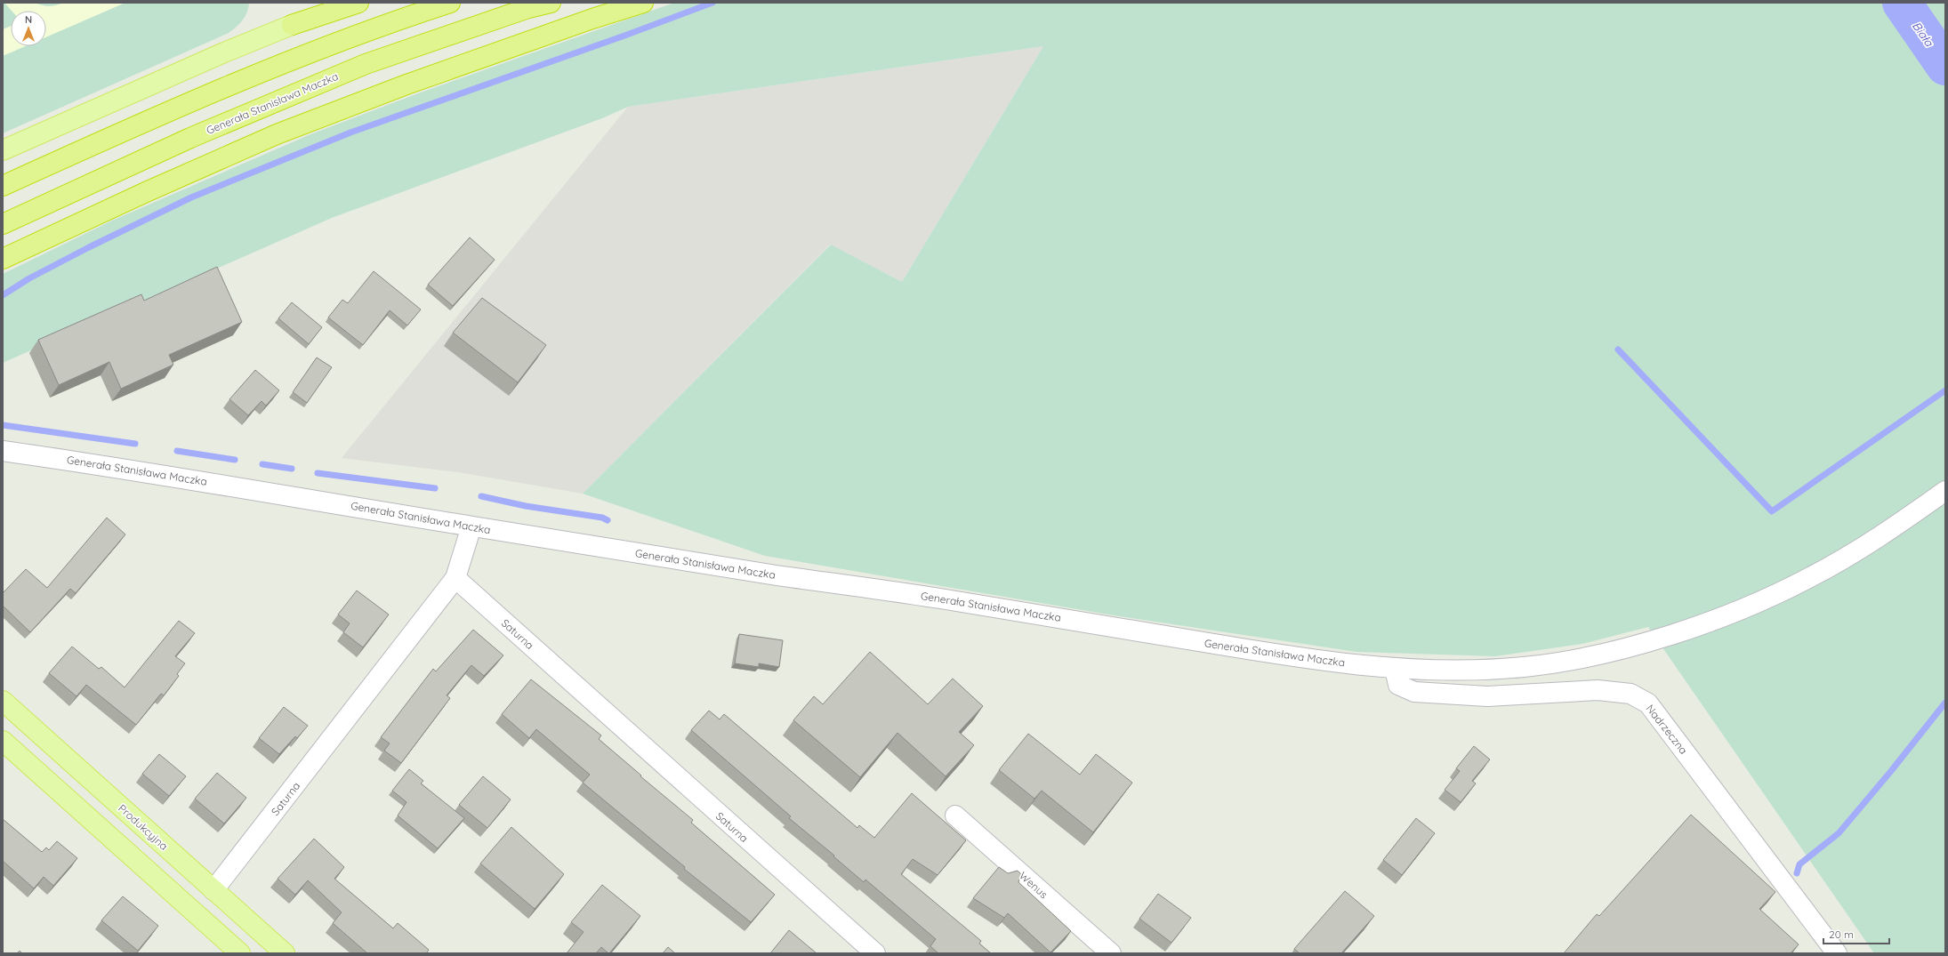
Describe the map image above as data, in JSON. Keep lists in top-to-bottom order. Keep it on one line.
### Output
{"streets":{"highway":["Generała Stanisława Maczka"],"main road":["Produkcyjna"],"street":["Saturna","Nadrzeczna","Wenus"]},"crossings":[["Generała Stanisława Maczka","Nadrzeczna"],["Saturna","Produkcyjna"]],"water":["Biała"],"scale_bar":"20 m","north":"top"}
